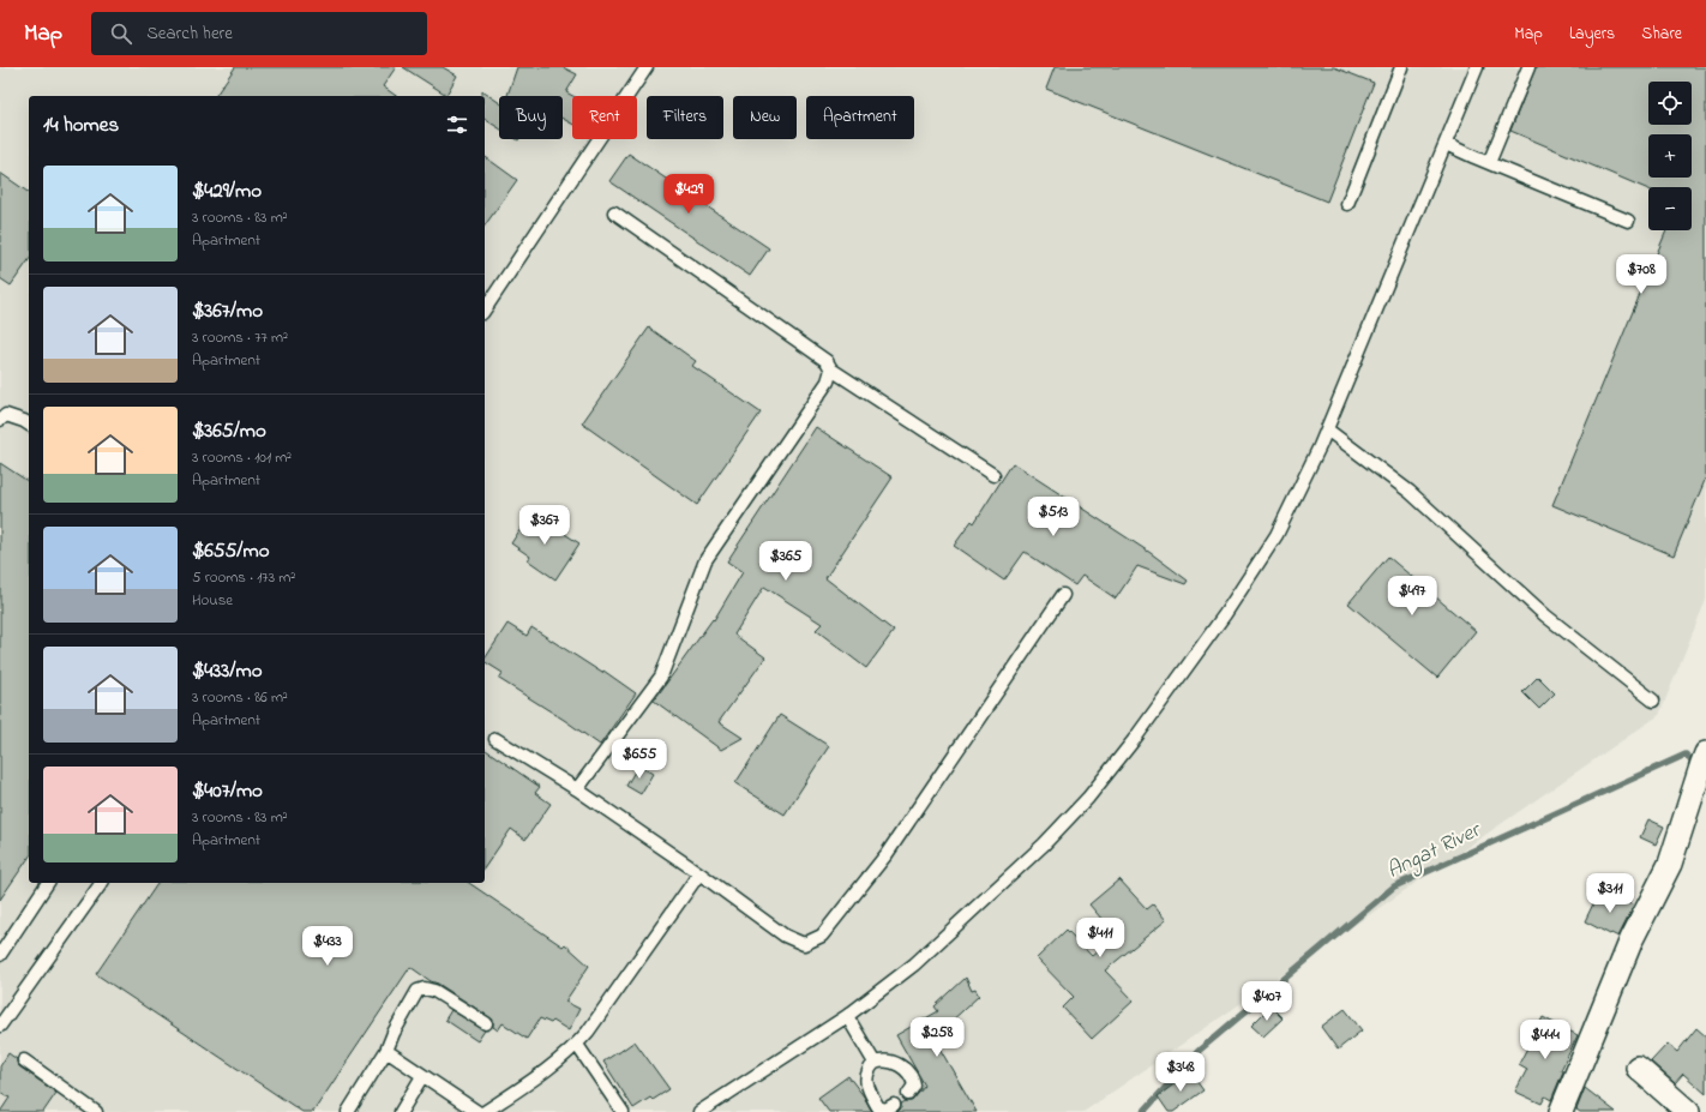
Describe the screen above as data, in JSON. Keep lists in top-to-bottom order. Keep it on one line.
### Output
{"water":["Angat River"],"page":{"header":"Map","search":"Search here","nav":["Map","Layers","Share"],"map_buttons":["+","−"],"chip":["Buy","Rent","Filters","New","Apartment"],"heading":"14 homes","list":[{"name":"$429/mo","note":"3 rooms · 83 m² · Apartment"},{"name":"$367/mo","note":"3 rooms · 77 m² · Apartment"},{"name":"$365/mo","note":"3 rooms · 101 m² · Apartment"},{"name":"$655/mo","note":"5 rooms · 173 m² · House"},{"name":"$433/mo","note":"3 rooms · 86 m² · Apartment"},{"name":"$407/mo","note":"3 rooms · 83 m² · Apartment"}],"price":["$429","$708","$513","$367","$365","$497","$655","$311","$411","$433","$407","$258","$444","$348"]}}
